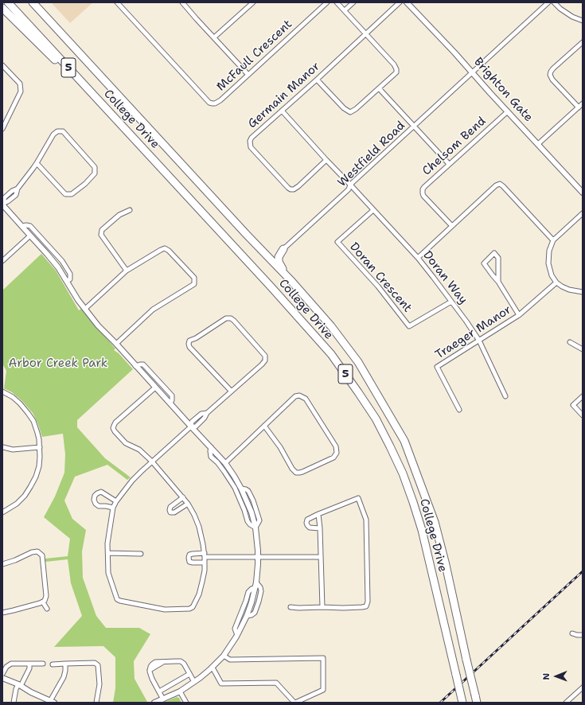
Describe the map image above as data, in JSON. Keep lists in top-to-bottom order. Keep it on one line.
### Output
{"streets":{"highway":["5","College Drive"],"street":["McFaull Crescent","Brighton Gate","Germain Manor","Chelsom Bend","Westfield Road","Doran Crescent","Doran Way","Traeger Manor"]},"crossings":[["Brighton Gate","Chelsom Bend"],["Brighton Gate","Westfield Road"],["Germain Manor","Doran Way"],["Westfield Road","Doran Way"],["Doran Crescent","Doran Way"],["Doran Way","Traeger Manor"]],"parks":["Arbor Creek Park"],"north":"left"}
